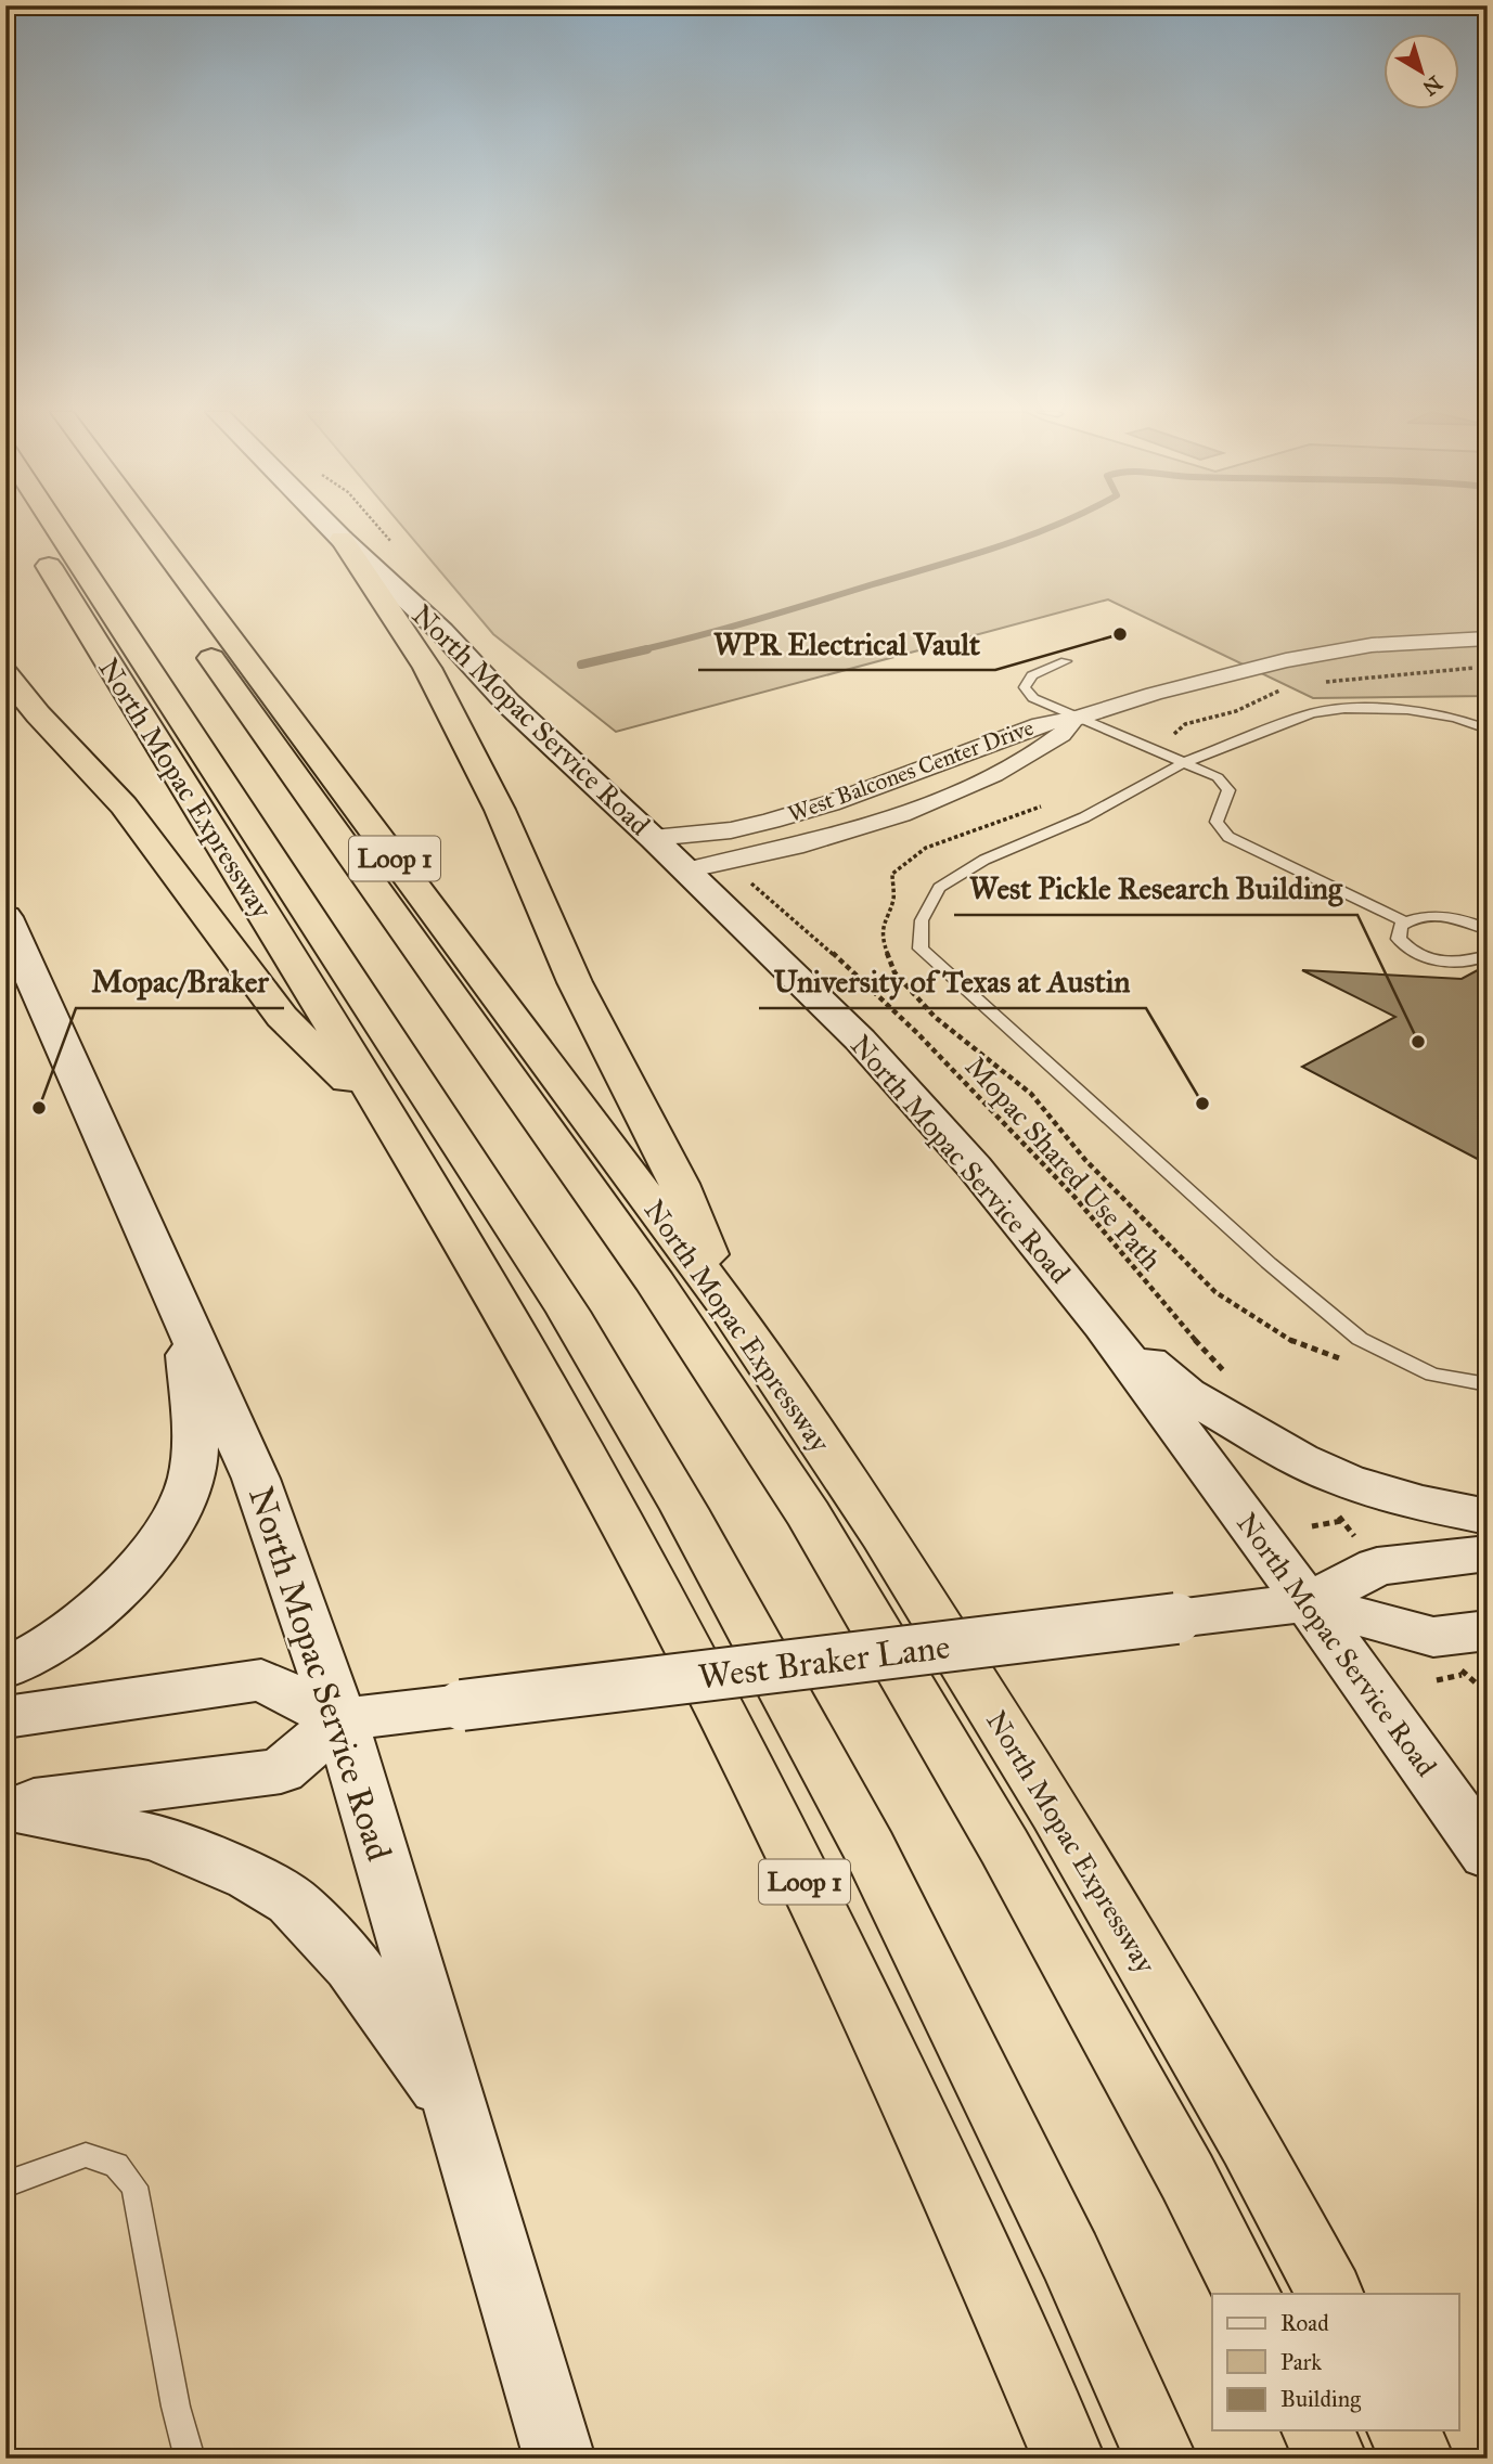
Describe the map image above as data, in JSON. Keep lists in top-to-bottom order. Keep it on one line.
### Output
{"streets":{"highway":["North Mopac Expressway","Loop 1"],"main road":["North Mopac Service Road","West Braker Lane"],"street":["West Balcones Center Drive"],"path":["Mopac Shared Use Path"]},"crossings":[["North Mopac Service Road","West Balcones Center Drive"],["North Mopac Service Road","West Braker Lane"]],"places":["WPR Electrical Vault","West Pickle Research Building","University of Texas at Austin","Mopac/Braker"],"legend":["Road","Park","Building"],"north":"bottom right"}
